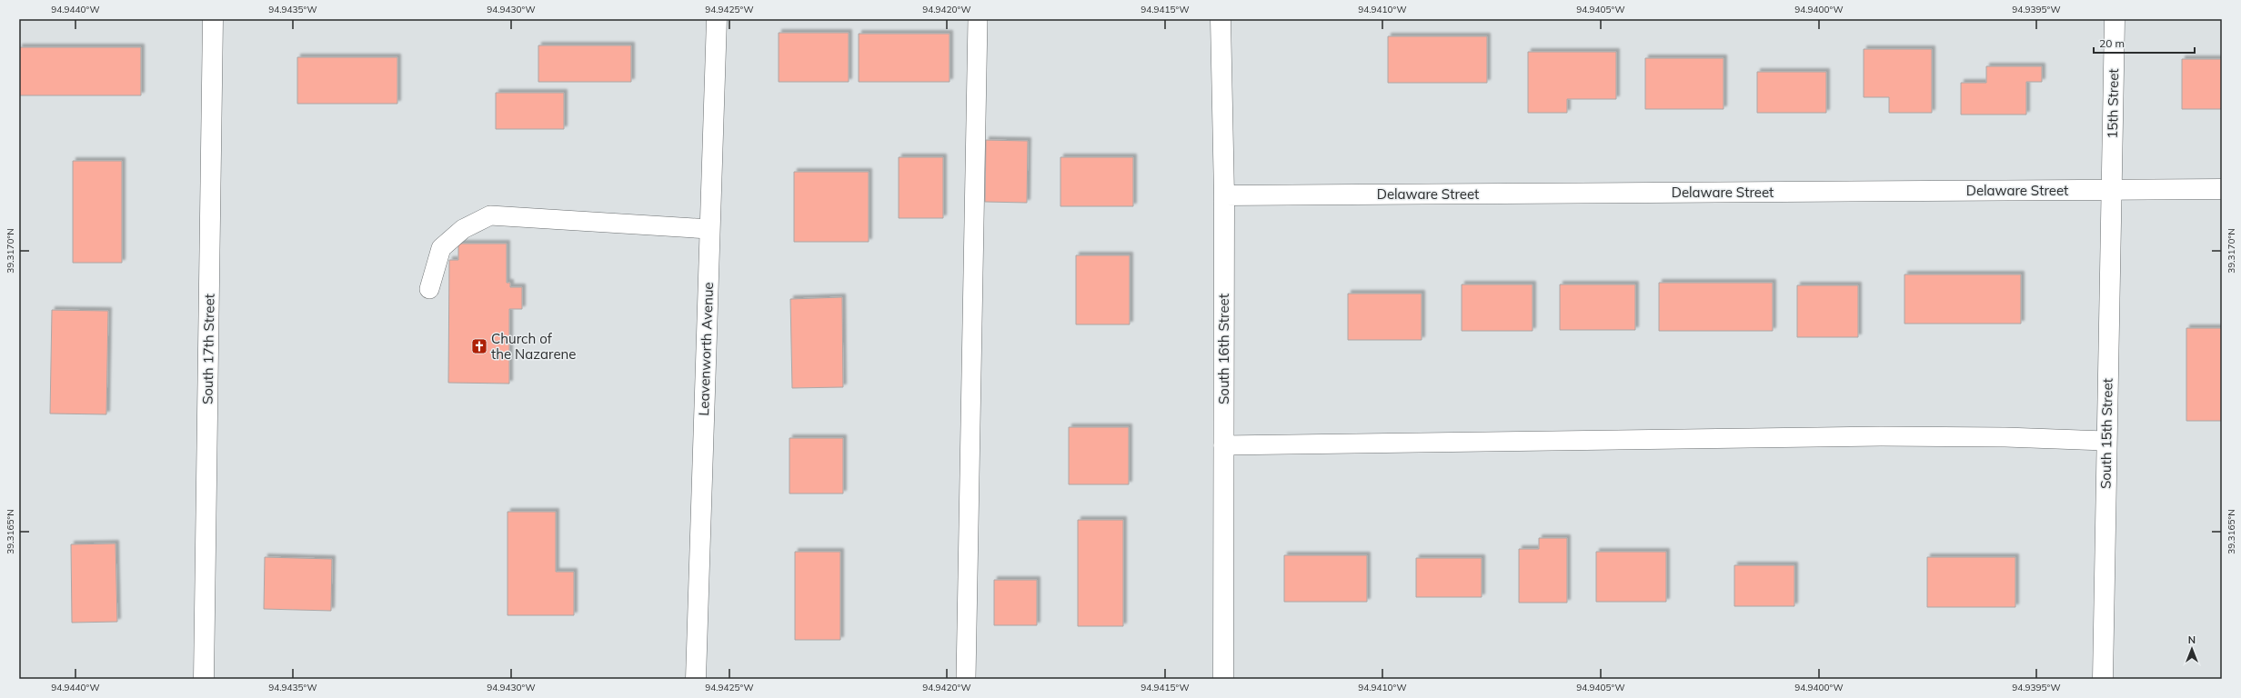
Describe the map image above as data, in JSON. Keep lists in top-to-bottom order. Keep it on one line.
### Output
{"streets":{"street":["15th Street","Delaware Street","South 17th Street","Leavenworth Avenue","South 16th Street","South 15th Street"]},"crossings":[["15th Street","Delaware Street"],["15th Street","South 15th Street"],["Delaware Street","South 16th Street"],["Delaware Street","South 15th Street"]],"places":{"church":["Church of the Nazarene"]},"scale_bar":"20 m","north":"top","coordinates":["94.9440°W","94.9435°W","94.9430°W","94.9425°W","94.9420°W","94.9415°W","94.9410°W","94.9405°W","94.9400°W","94.9395°W","39.3170°N","39.3165°N"]}
